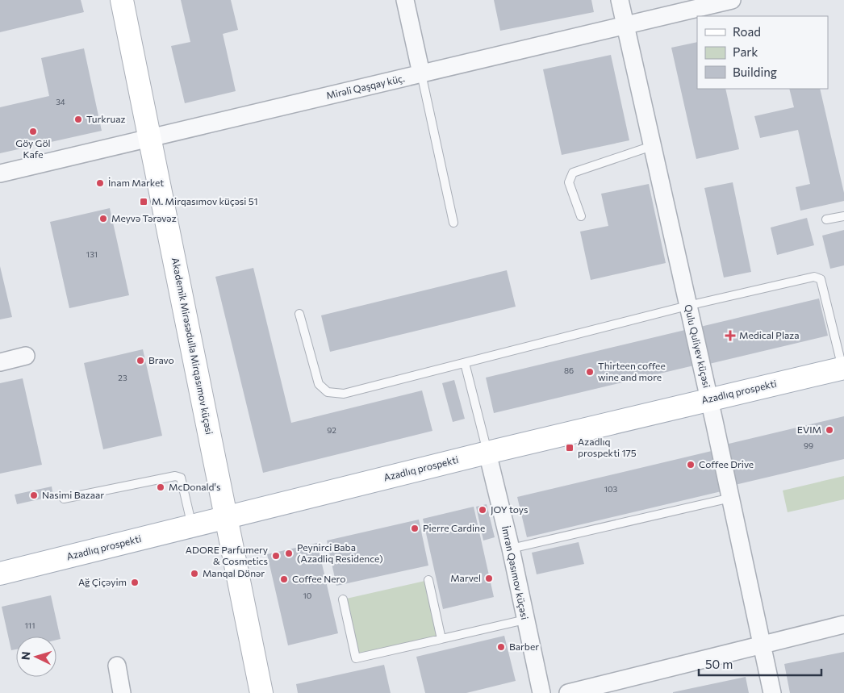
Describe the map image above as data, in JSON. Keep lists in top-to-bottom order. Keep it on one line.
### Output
{"streets":{"main road":["Akademik Mirəsədulla Mirqasımov küçəsi","Azadlıq prospekti"],"street":["Mirəli Qaşqay küç.","Qulu Quliyev küçəsi","İmran Qasımov küçəsi"]},"crossings":[["Mirəli Qaşqay küç.","Akademik Mirəsədulla Mirqasımov küçəsi"],["Mirəli Qaşqay küç.","Qulu Quliyev küçəsi"],["Akademik Mirəsədulla Mirqasımov küçəsi","Azadlıq prospekti"],["Qulu Quliyev küçəsi","Azadlıq prospekti"],["Azadlıq prospekti","İmran Qasımov küçəsi"]],"places":{"other":["Turkruaz","Göy Göl Kafe","İnam Market","Meyvə Tərəvəz","Bravo","Thirteen coffee wine and more","EVIM","Coffee Drive","McDonald's","Nasimi Bazaar","JOY toys","Pierre Cardine","Peynirci Baba (Azadliq Residence)","ADORE Parfumery & Cosmetics","Manqal Dönər","Marvel","Coffee Nero","Ağ Çiçəyim","Barber"],"transit":["M. Mirqasımov küçəsi 51","Azadlıq prospekti 175"],"health":["Medical Plaza"]},"house_numbers":["34","131","86","23","92","99","103","10","111"],"legend":["Road","Park","Building"],"scale_bar":"50 m","north":"left"}
